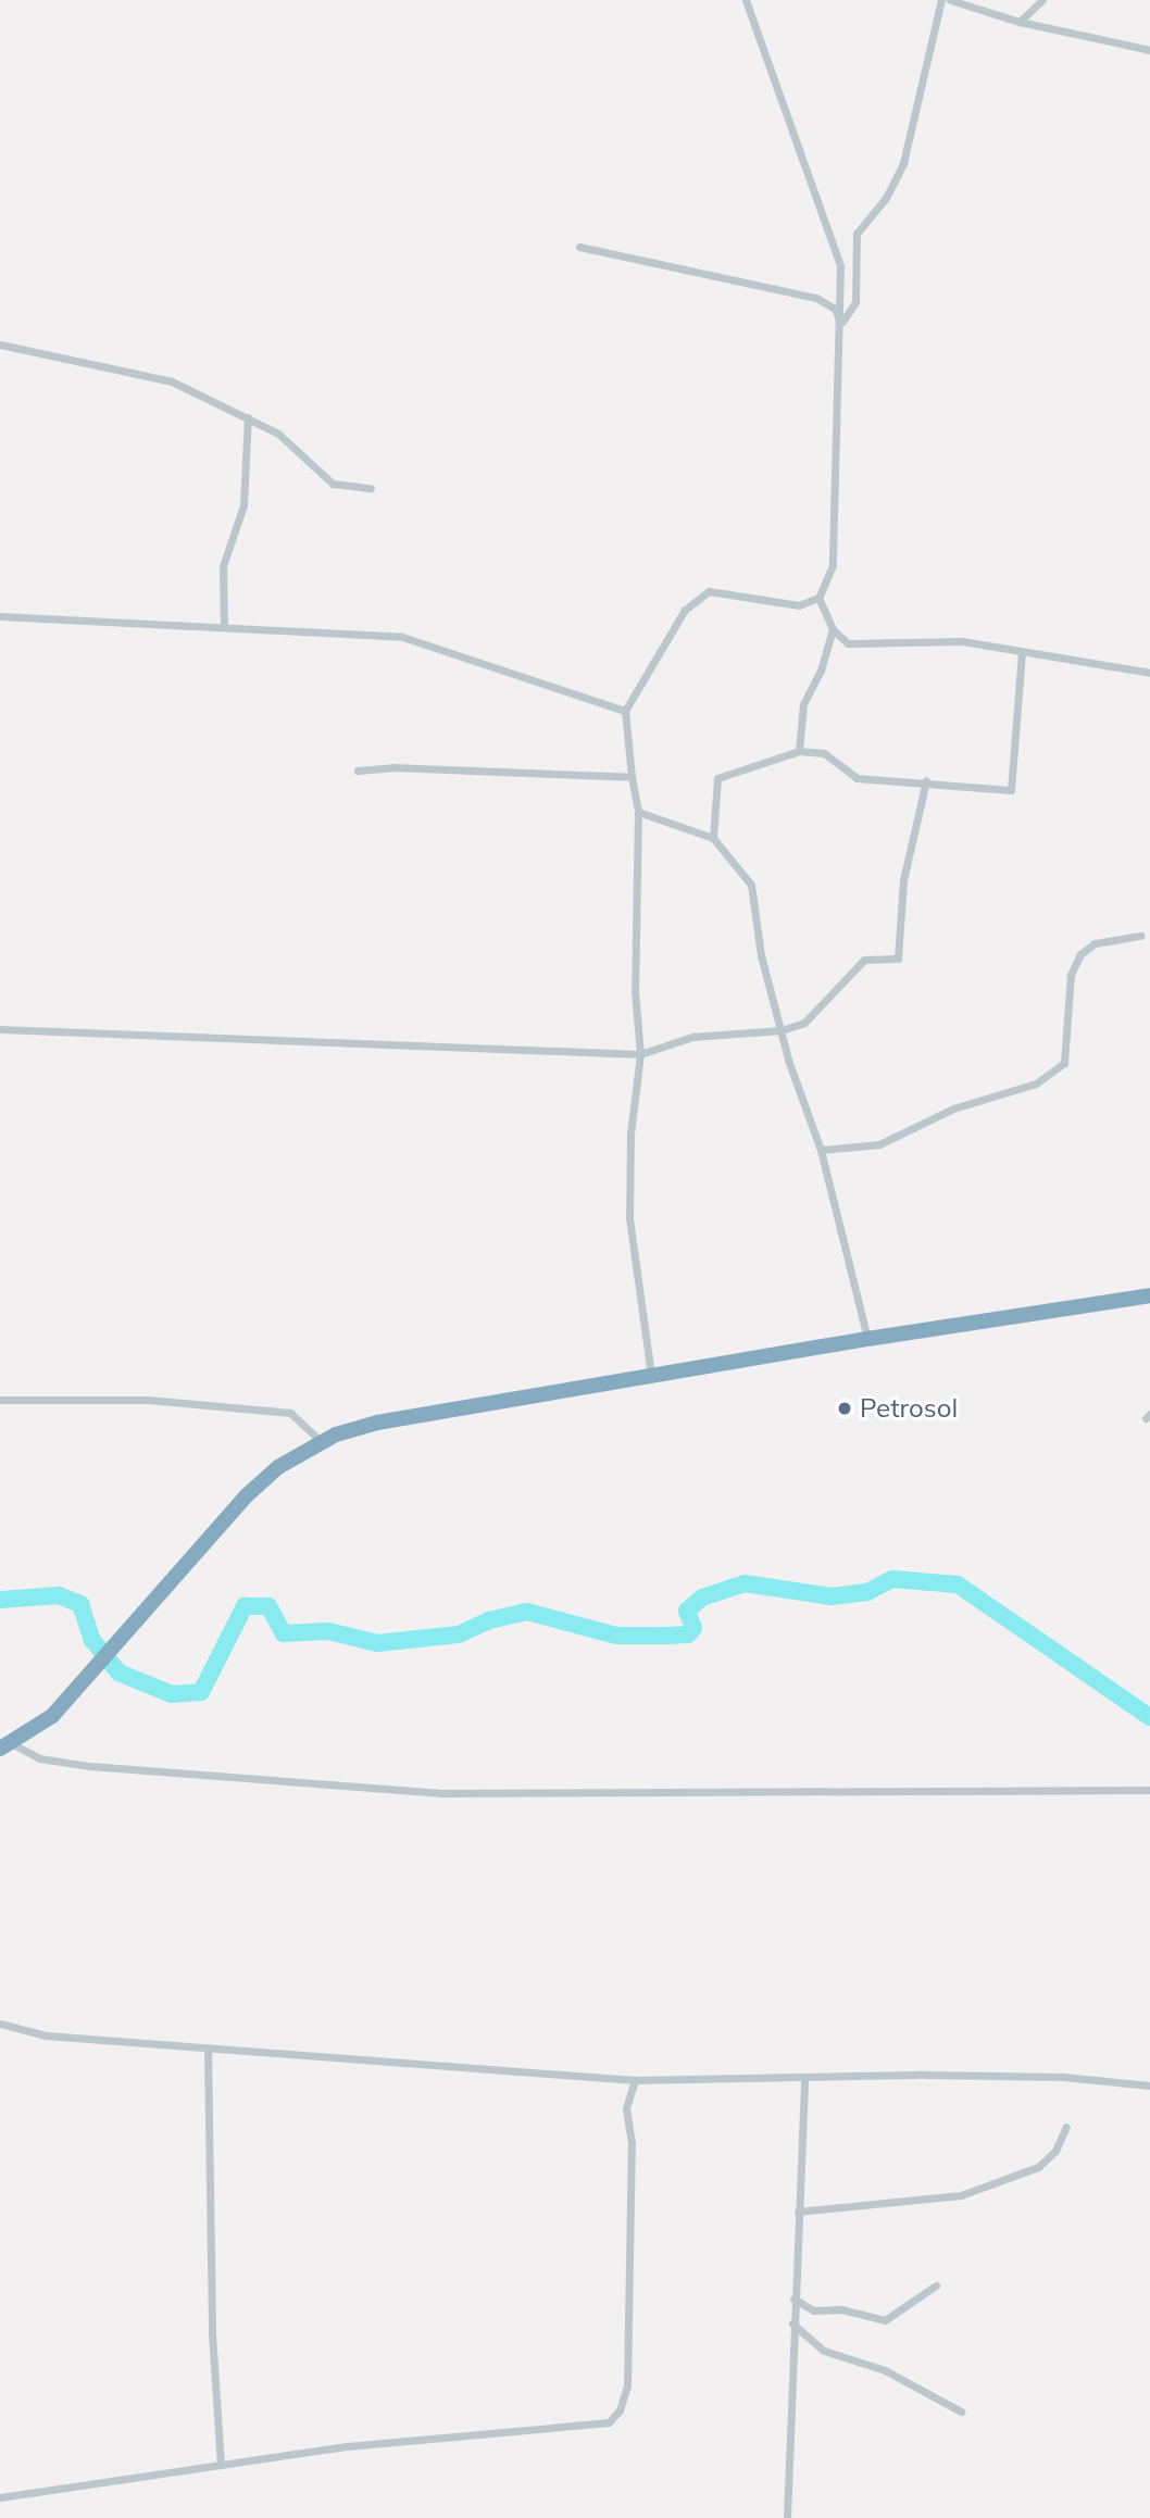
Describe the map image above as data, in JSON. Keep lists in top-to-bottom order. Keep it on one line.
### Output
{"places":["Petrosol"]}
